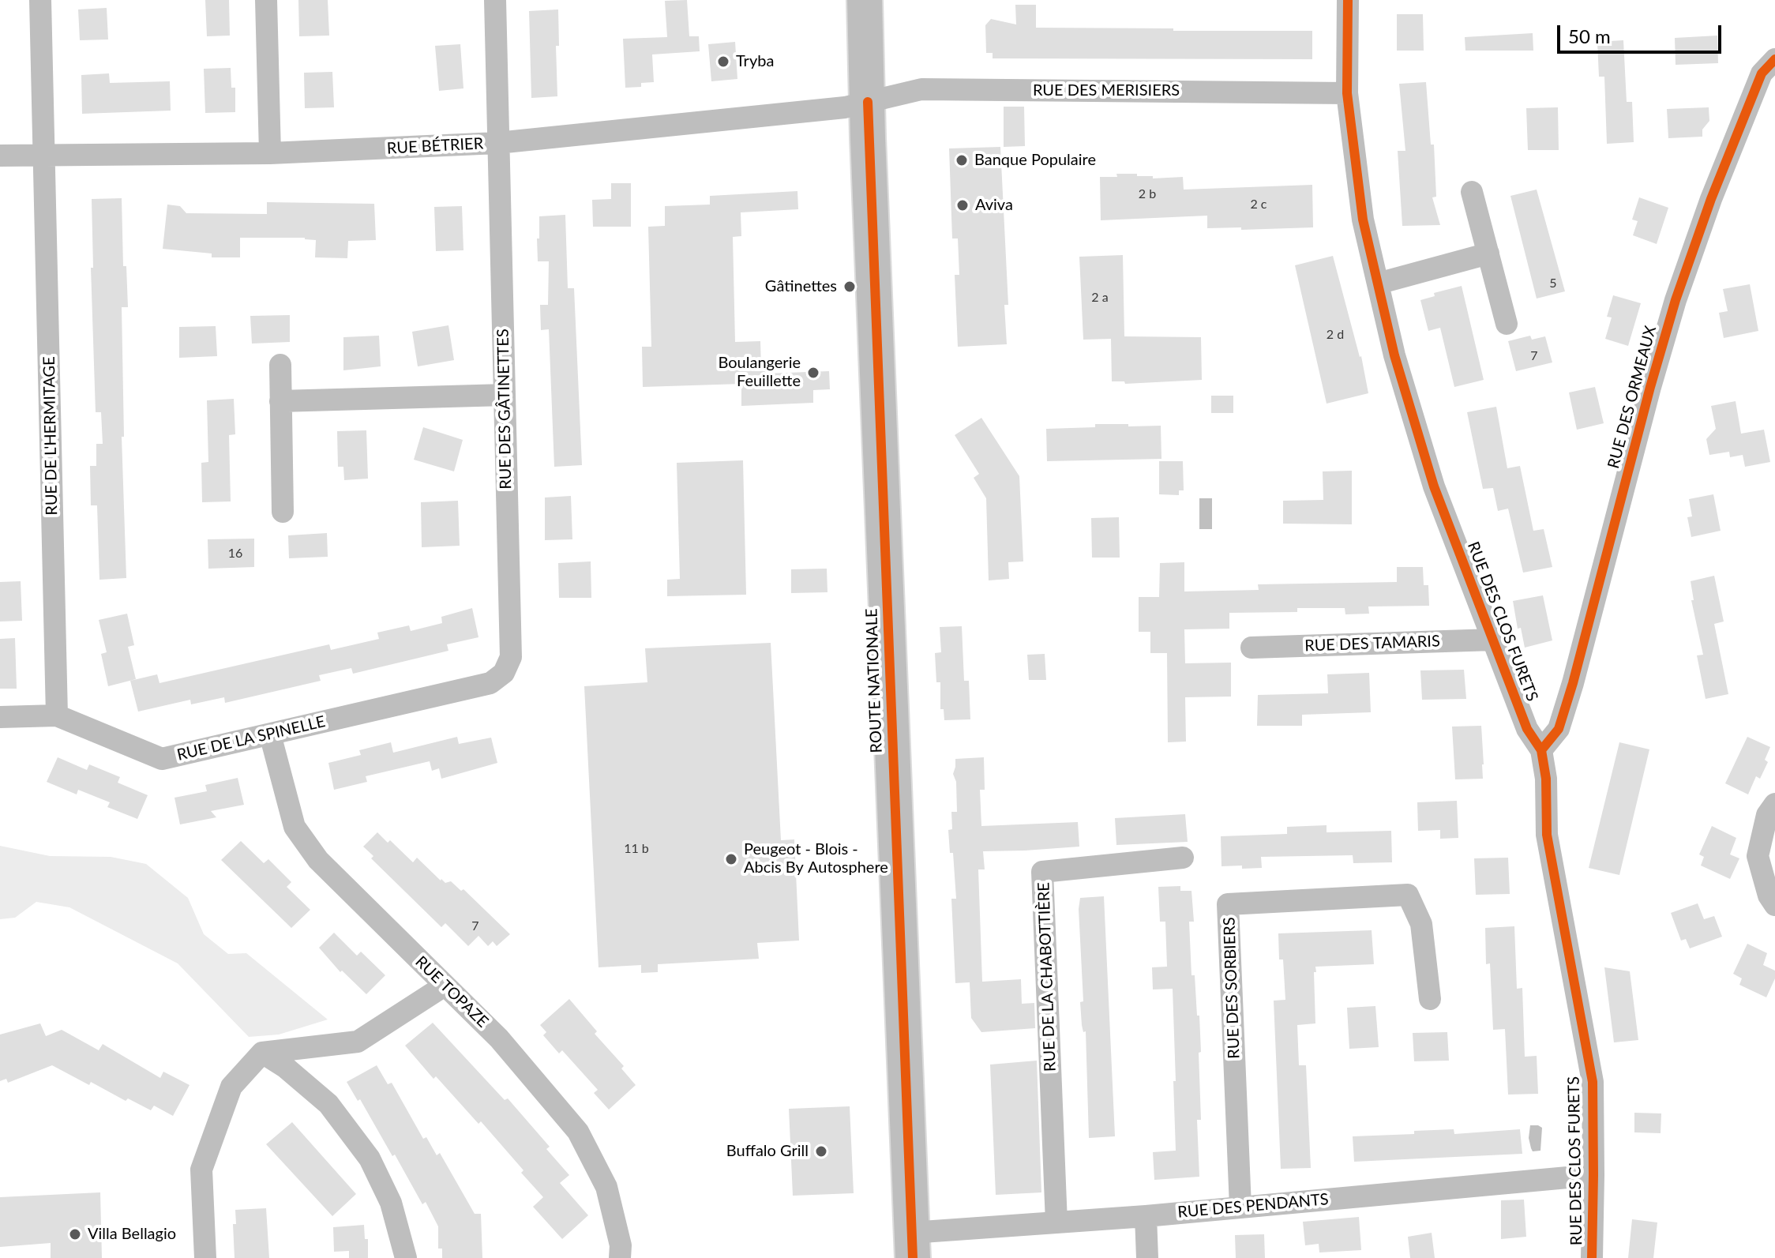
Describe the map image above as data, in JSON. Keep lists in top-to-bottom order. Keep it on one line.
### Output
{"streets":{"main road":["ROUTE NATIONALE"],"street":["RUE DES MERISIERS","RUE BÉTRIER","RUE DES ORMEAUX","RUE DES GÂTINETTES","RUE DE L'HERMITAGE","RUE DES CLOS FURETS","RUE DES TAMARIS","RUE DE LA SPINELLE","RUE DE LA CHABOTTIÈRE","RUE DES SORBIERS","RUE TOPAZE","RUE DES PENDANTS"]},"crossings":[["RUE DES MERISIERS","RUE BÉTRIER"],["RUE DES MERISIERS","RUE DES CLOS FURETS"],["RUE DES MERISIERS","ROUTE NATIONALE"],["RUE BÉTRIER","RUE DES GÂTINETTES"],["RUE BÉTRIER","RUE DE L'HERMITAGE"],["RUE BÉTRIER","ROUTE NATIONALE"],["RUE DES ORMEAUX","RUE DES CLOS FURETS"],["RUE DES GÂTINETTES","RUE DE LA SPINELLE"],["RUE DE L'HERMITAGE","RUE DE LA SPINELLE"],["RUE DES CLOS FURETS","RUE DES TAMARIS"],["RUE DES CLOS FURETS","RUE DES PENDANTS"],["ROUTE NATIONALE","RUE DES PENDANTS"],["RUE DE LA SPINELLE","RUE TOPAZE"],["RUE DE LA CHABOTTIÈRE","RUE DES PENDANTS"],["RUE DES SORBIERS","RUE DES PENDANTS"]],"places":["Tryba","Banque Populaire","Aviva","Gâtinettes","Boulangerie Feuillette","Peugeot - Blois - Abcis By Autosphere","Buffalo Grill","Villa Bellagio"],"house_numbers":["2 b","2 c","5","2 a","2 d","7","16","11 b","7"],"scale_bar":"50 m"}
